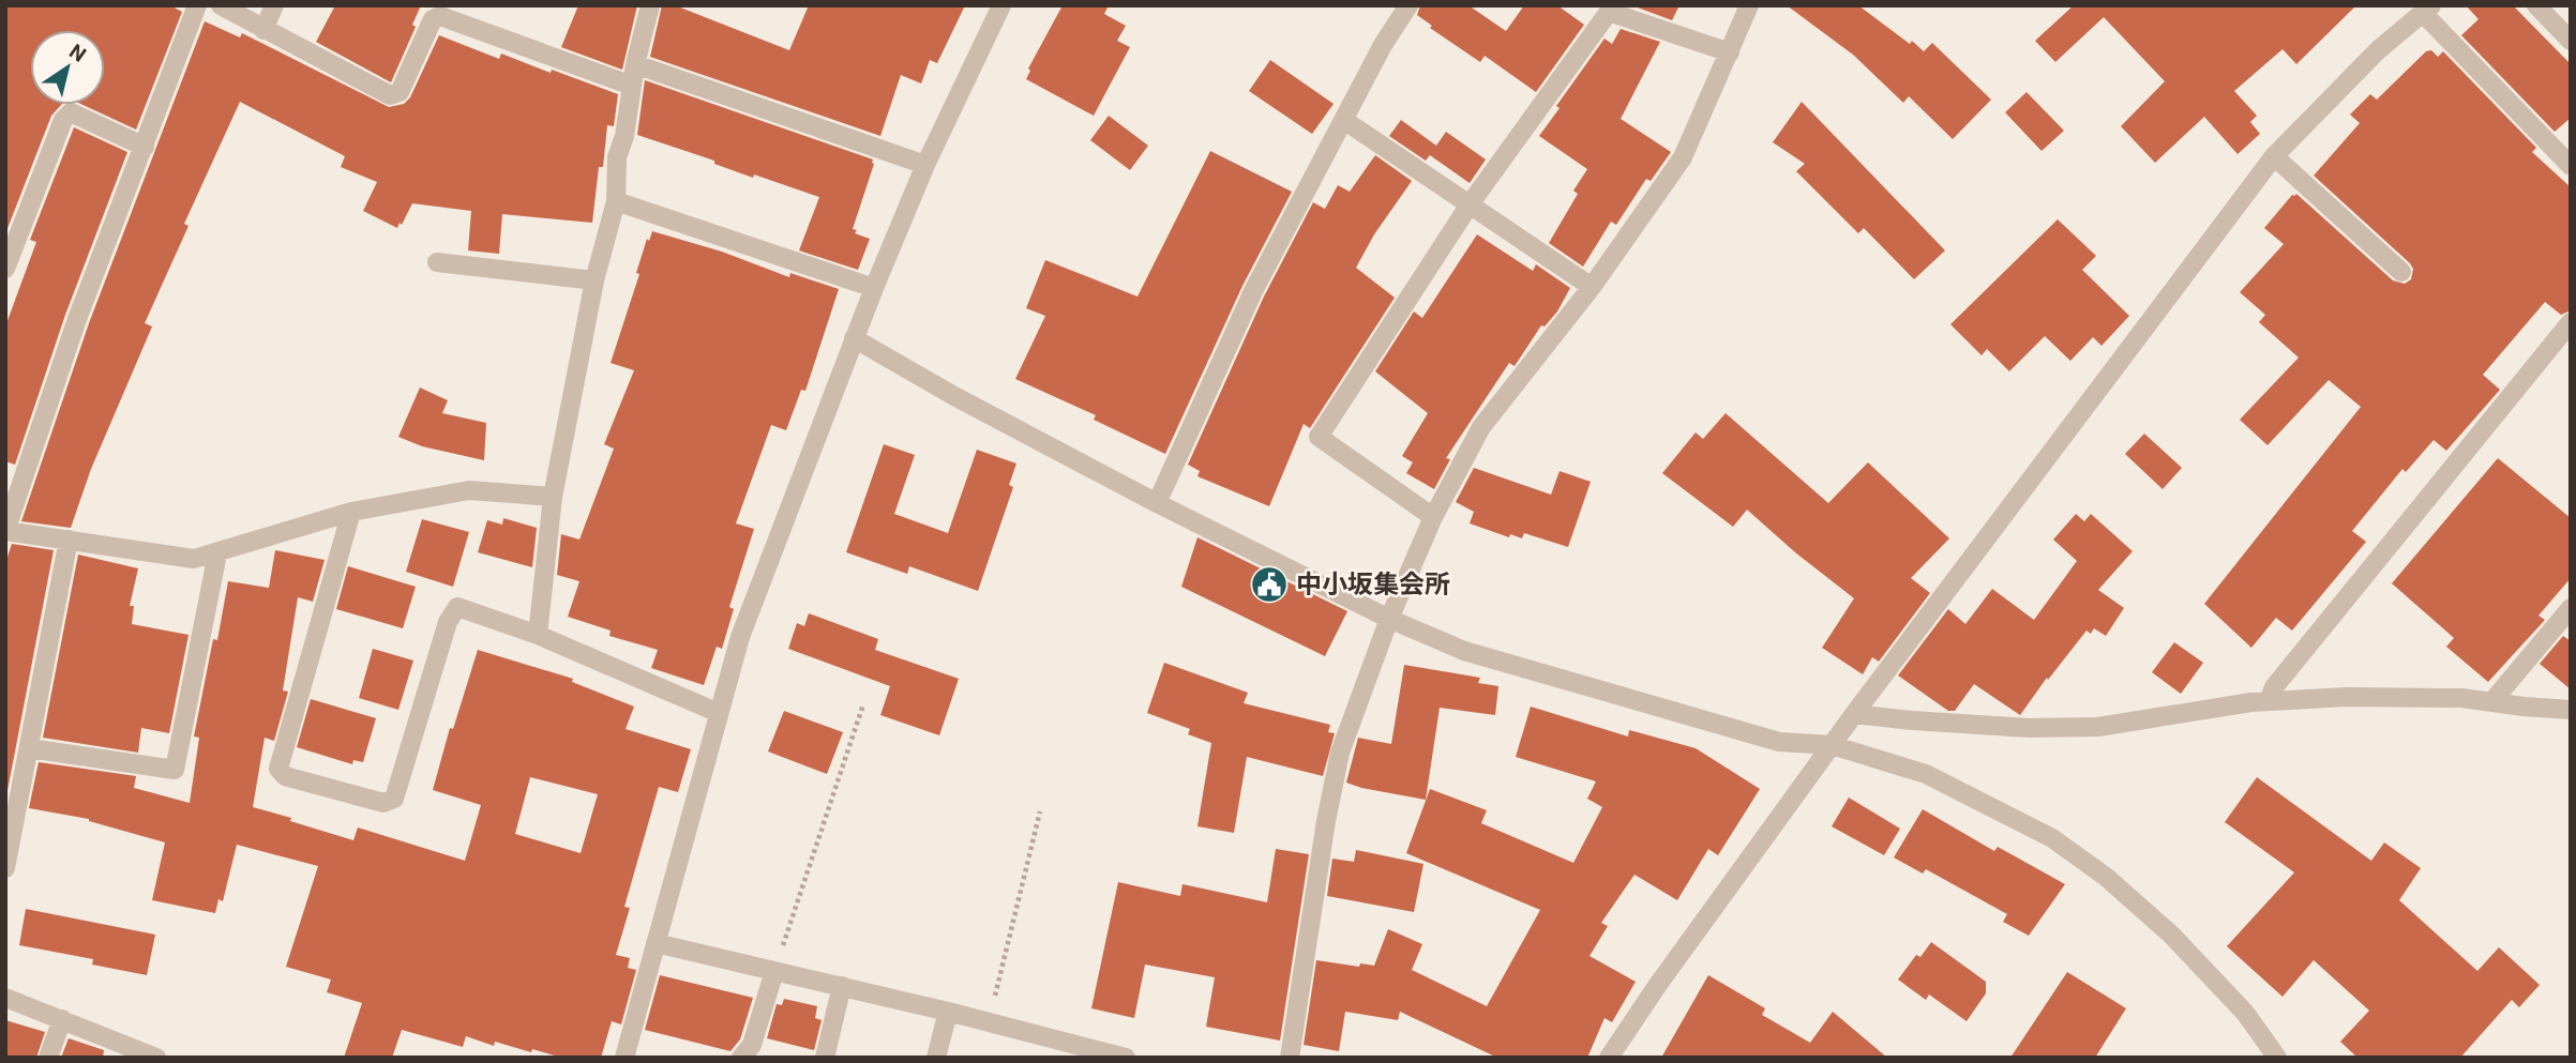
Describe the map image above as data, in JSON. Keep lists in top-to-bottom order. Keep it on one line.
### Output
{"places":{"public building":["中小坂集会所"]},"north":"top right"}
